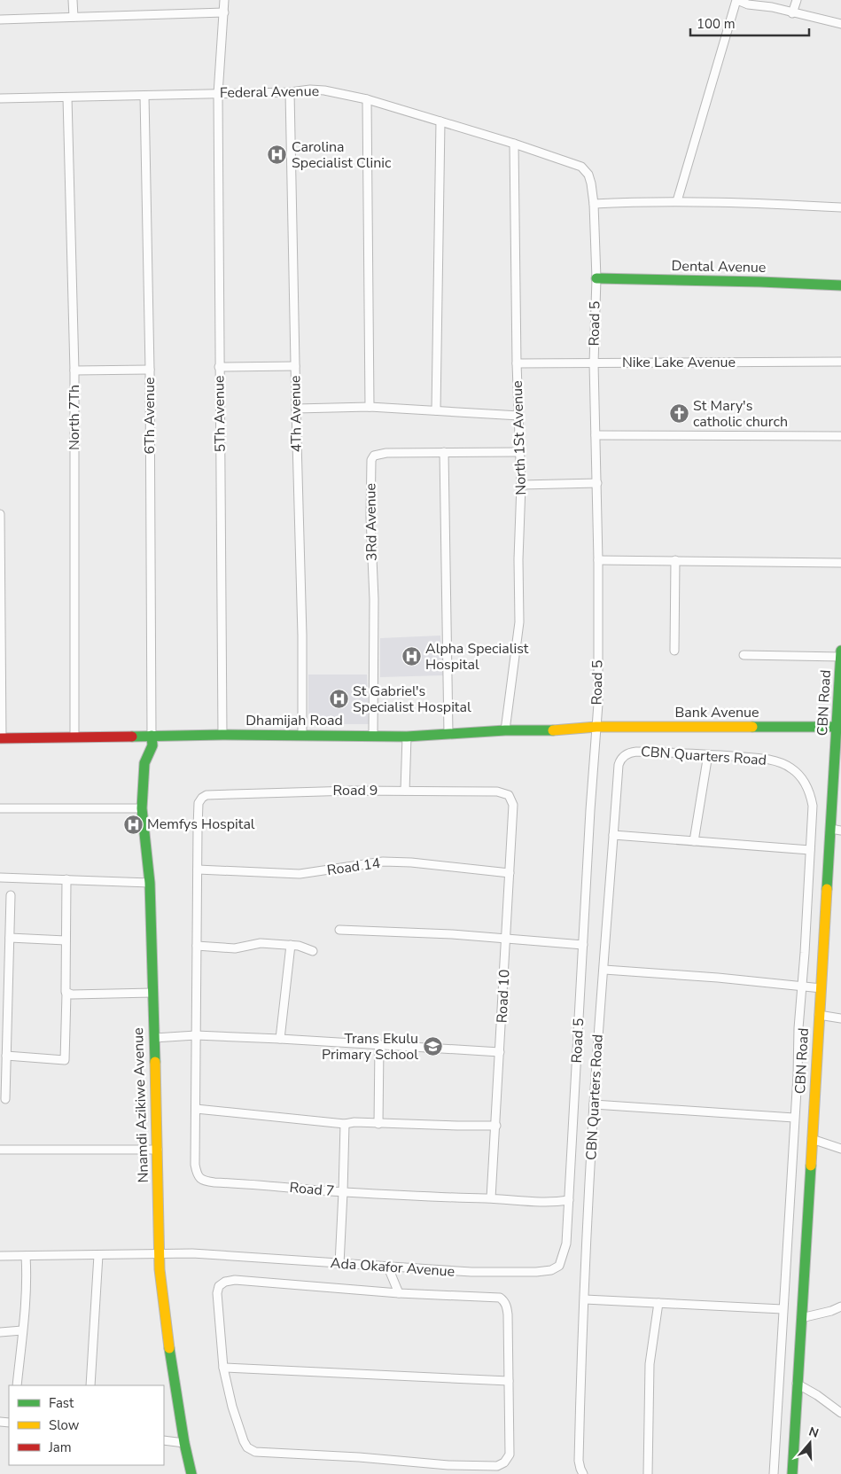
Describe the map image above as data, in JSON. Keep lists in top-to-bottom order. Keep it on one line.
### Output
{"streets":{"main road":["Dental Avenue","CBN Road","Bank Avenue","Dhamijah Road","Nnamdi Azikiwe Avenue"],"street":["Federal Avenue","Road 5","Nike Lake Avenue","5Th Avenue","4Th Avenue","6Th Avenue","North 7Th","North 1St Avenue","3Rd Avenue","CBN Quarters Road","Road 9","Road 14","Road 10","Road 7","Ada Okafor Avenue"]},"crossings":[["Federal Avenue","Road 5"],["Federal Avenue","5Th Avenue"],["Federal Avenue","4Th Avenue"],["Federal Avenue","6Th Avenue"],["Federal Avenue","North 7Th"],["Federal Avenue","North 1St Avenue"],["Dental Avenue","Road 5"],["Road 5","Nike Lake Avenue"],["Road 5","Bank Avenue"],["Road 5","Dhamijah Road"],["Road 5","Road 7"],["Road 5","Ada Okafor Avenue"],["Nike Lake Avenue","North 1St Avenue"],["5Th Avenue","Dhamijah Road"],["4Th Avenue","Dhamijah Road"],["6Th Avenue","Dhamijah Road"],["6Th Avenue","Nnamdi Azikiwe Avenue"],["North 7Th","Dhamijah Road"],["North 1St Avenue","3Rd Avenue"],["North 1St Avenue","Dhamijah Road"],["3Rd Avenue","Dhamijah Road"],["CBN Road","Bank Avenue"],["Bank Avenue","Dhamijah Road"],["Dhamijah Road","Nnamdi Azikiwe Avenue"],["Road 9","Road 10"],["Road 9","Road 7"],["Road 14","Road 10"],["Road 14","Road 7"],["Road 10","Road 7"],["Nnamdi Azikiwe Avenue","Ada Okafor Avenue"],["Road 7","Ada Okafor Avenue"]],"places":{"hospital":["Carolina Specialist Clinic","Alpha Specialist Hospital","St Gabriel's Specialist Hospital","Memfys Hospital"],"church":["St Mary's catholic church"],"school or university":["Trans Ekulu Primary School"]},"legend":["Fast","Slow","Jam"],"scale_bar":"100 m","north":"top"}
